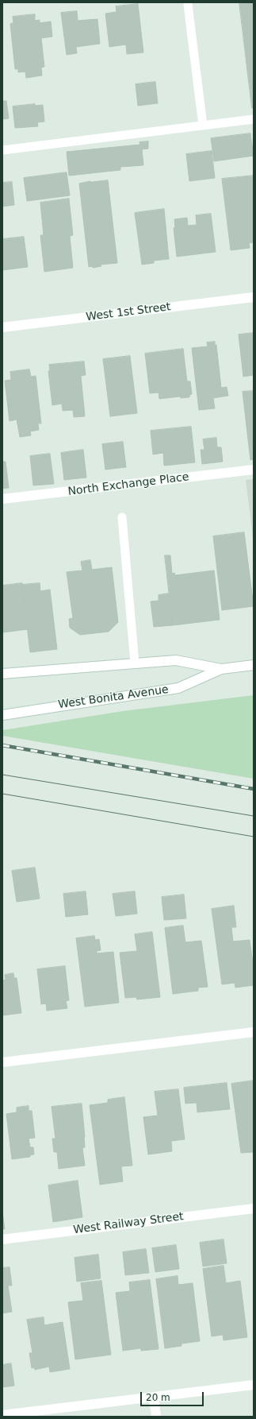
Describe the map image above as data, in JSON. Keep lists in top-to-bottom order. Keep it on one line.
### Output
{"streets":{"street":["West 1st Street","North Exchange Place","West Bonita Avenue","West Railway Street"]},"scale_bar":"20 m"}
